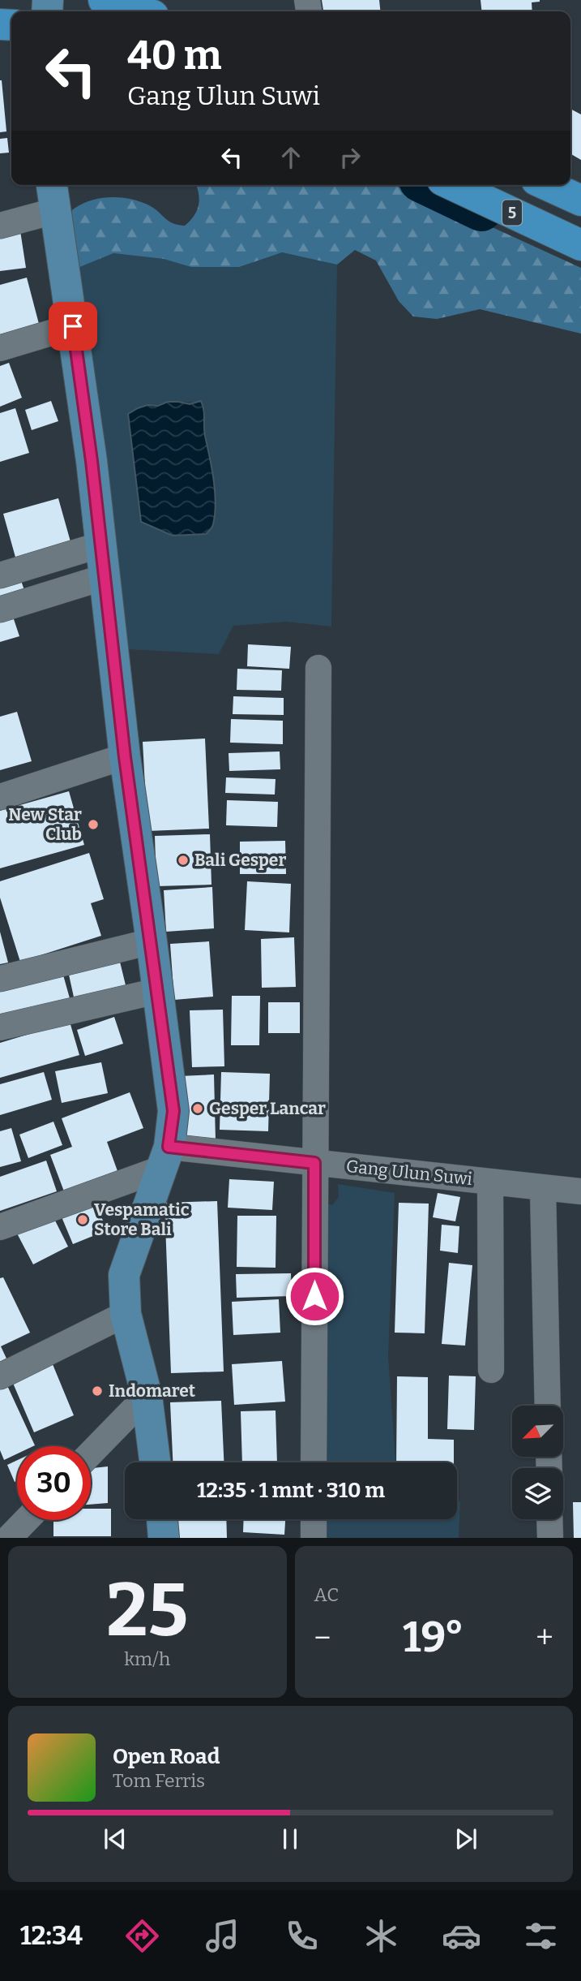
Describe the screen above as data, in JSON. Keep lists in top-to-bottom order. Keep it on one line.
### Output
{"streets":{"highway":["5"],"street":["Gang Ulun Suwi"]},"places":["New Star Club","Bali Gesper","Gesper Lancar","Vespamatic Store Bali","Indomaret"],"north":"bottom left","page":{"turn":["40 m","Gang Ulun Suwi"],"limit":"30","trip":"12:35 · 1 mnt · 310 m","tile":[["25","km/h"],"AC"],"heat":["−","19°","+"],"song":["Open Road","Tom Ferris"],"tabs":"12:34"}}
